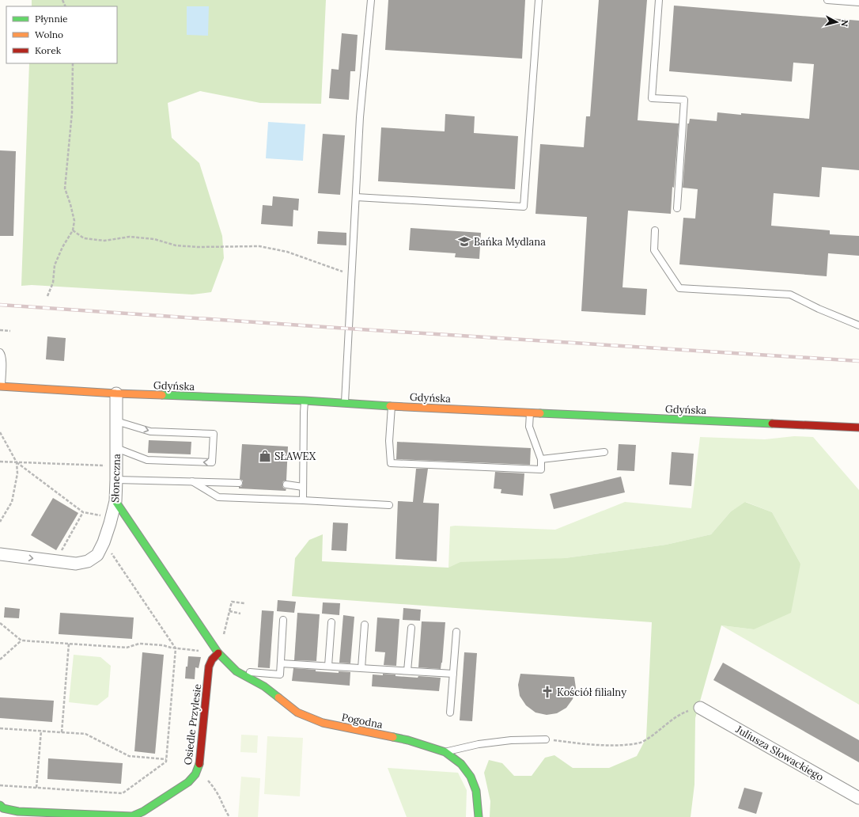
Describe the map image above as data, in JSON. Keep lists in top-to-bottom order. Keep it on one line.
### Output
{"streets":{"main road":["Gdyńska","Pogodna","Osiedle Przylesie"],"street":["Słoneczna","Juliusza Słowackiego"]},"crossings":[["Gdyńska","Słoneczna"],["Pogodna","Osiedle Przylesie"]],"one_way":["Słoneczna"],"places":{"school or university":["Bańka Mydlana"],"shop":["SŁAWEX"],"church":["Kościół filialny"]},"legend":["Płynnie","Wolno","Korek"],"north":"right"}
